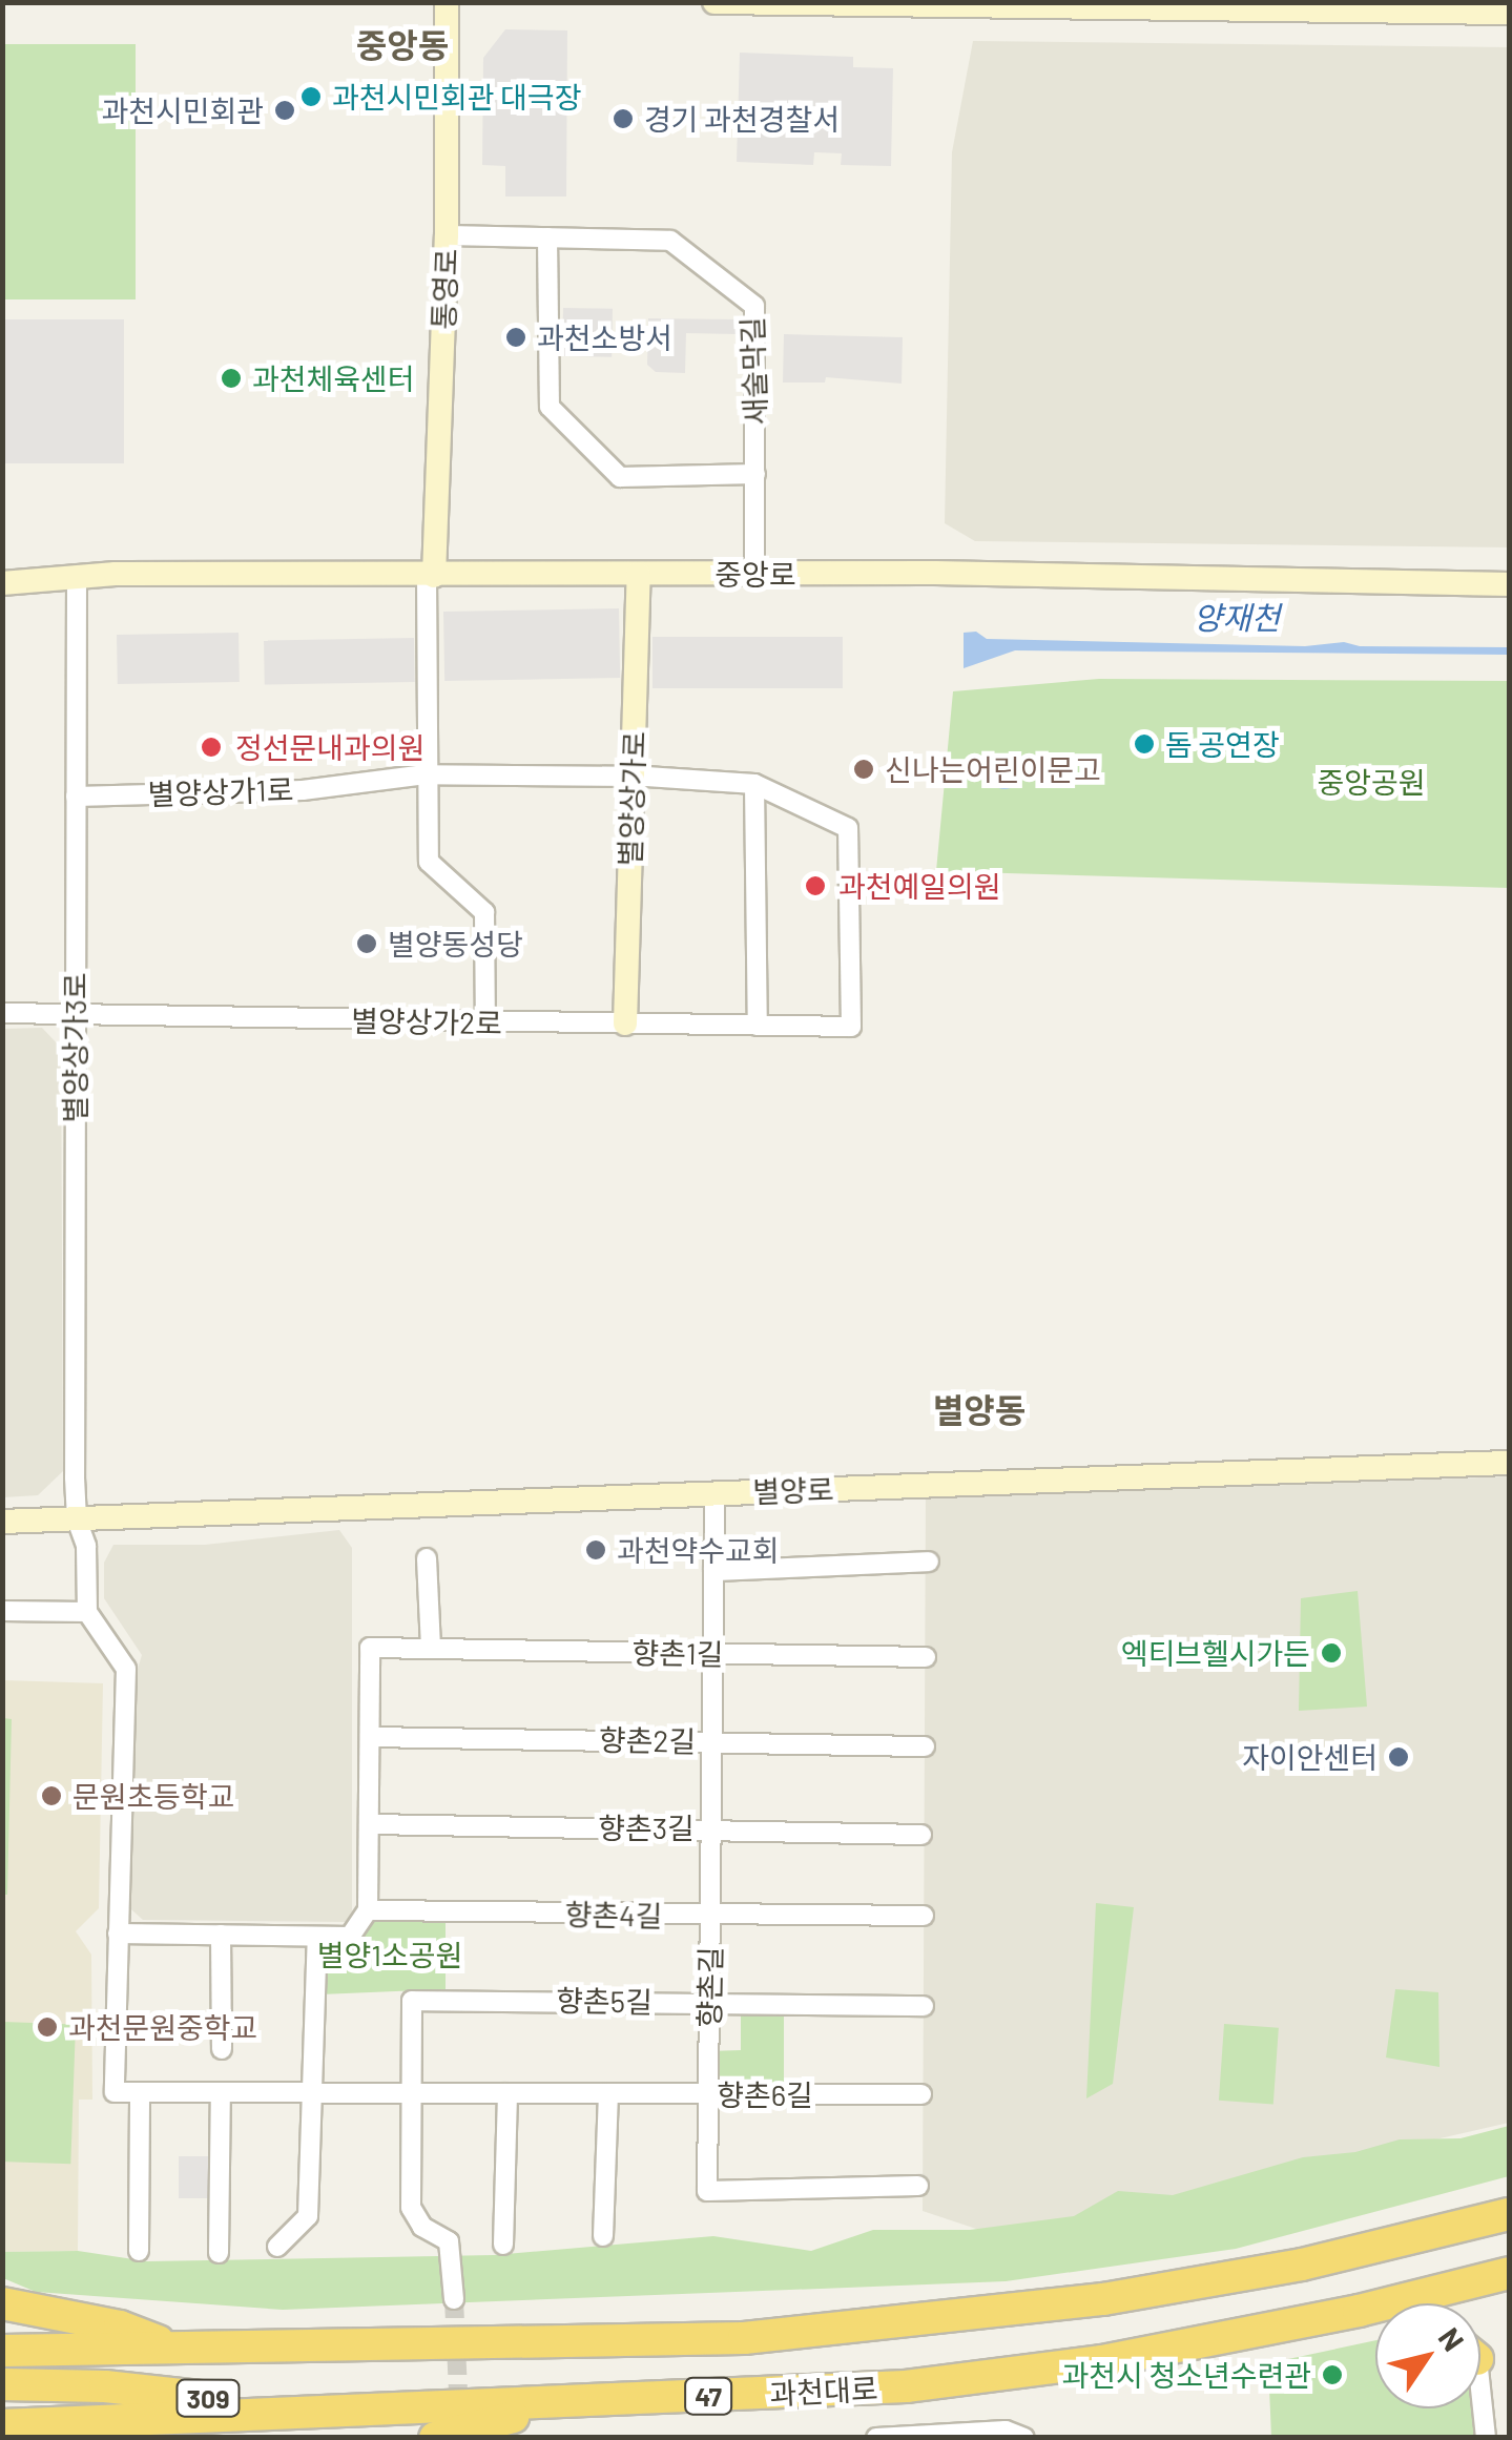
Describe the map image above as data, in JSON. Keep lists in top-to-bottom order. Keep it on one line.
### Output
{"streets":{"highway":["과천대로","47","309"],"street":["통영로","새술막길","중앙로","별양상가1로","별양상가로","별양상가2로","별양상가3로","별양로","향촌1길","향촌2길","향촌3길","향촌4길","향촌길","향촌5길","향촌6길"]},"crossings":[["통영로","새술막길"],["통영로","중앙로"],["새술막길","중앙로"],["중앙로","별양상가로"],["중앙로","별양상가3로"],["별양상가1로","별양상가로"],["별양상가1로","별양상가2로"],["별양상가1로","별양상가3로"],["별양상가로","별양상가2로"],["별양상가2로","별양상가3로"],["별양상가3로","별양로"],["별양로","향촌길"],["향촌1길","향촌2길"],["향촌1길","향촌길"],["향촌2길","향촌길"],["향촌3길","향촌길"],["향촌4길","향촌길"],["향촌길","향촌5길"],["향촌길","향촌6길"],["향촌5길","향촌6길"],["과천대로","309"]],"districts":["중앙동","별양동"],"water":["양재천"],"parks":["중앙공원","별양1소공원"],"places":["과천시민회관 대극장","과천시민회관","경기 과천경찰서","과천소방서","과천체육센터","돔 공연장","정선문내과의원","신나는어린이문고","과천예일의원","별양동성당","과천약수교회","엑티브헬시가든","자이안센터","문원초등학교","과천문원중학교","과천시 청소년수련관"],"north":"top right"}
